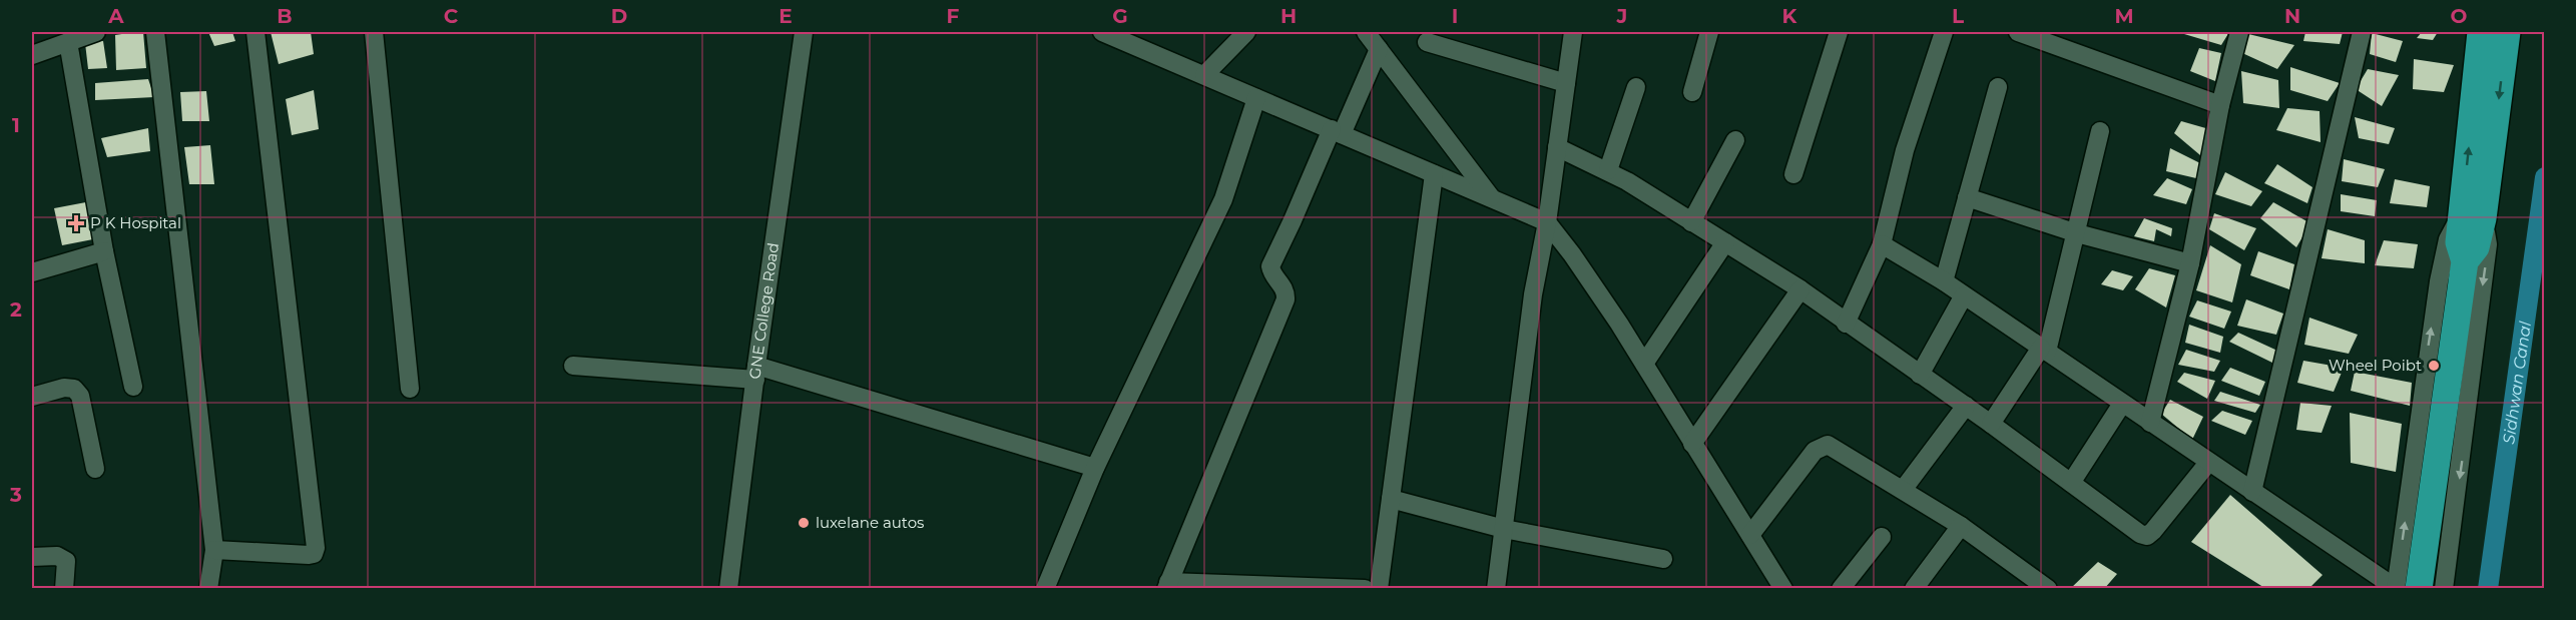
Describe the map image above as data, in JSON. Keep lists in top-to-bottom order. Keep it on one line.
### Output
{"streets":{"street":["GNE College Road"]},"water":["Sidhwan Canal"],"places":{"health":["P K Hospital"],"other":["Wheel Poibt","luxelane autos"]},"grid":{"columns":["A","B","C","D","E","F","G","H","I","J","K","L","M","N","O"],"rows":["1","2","3"]}}
